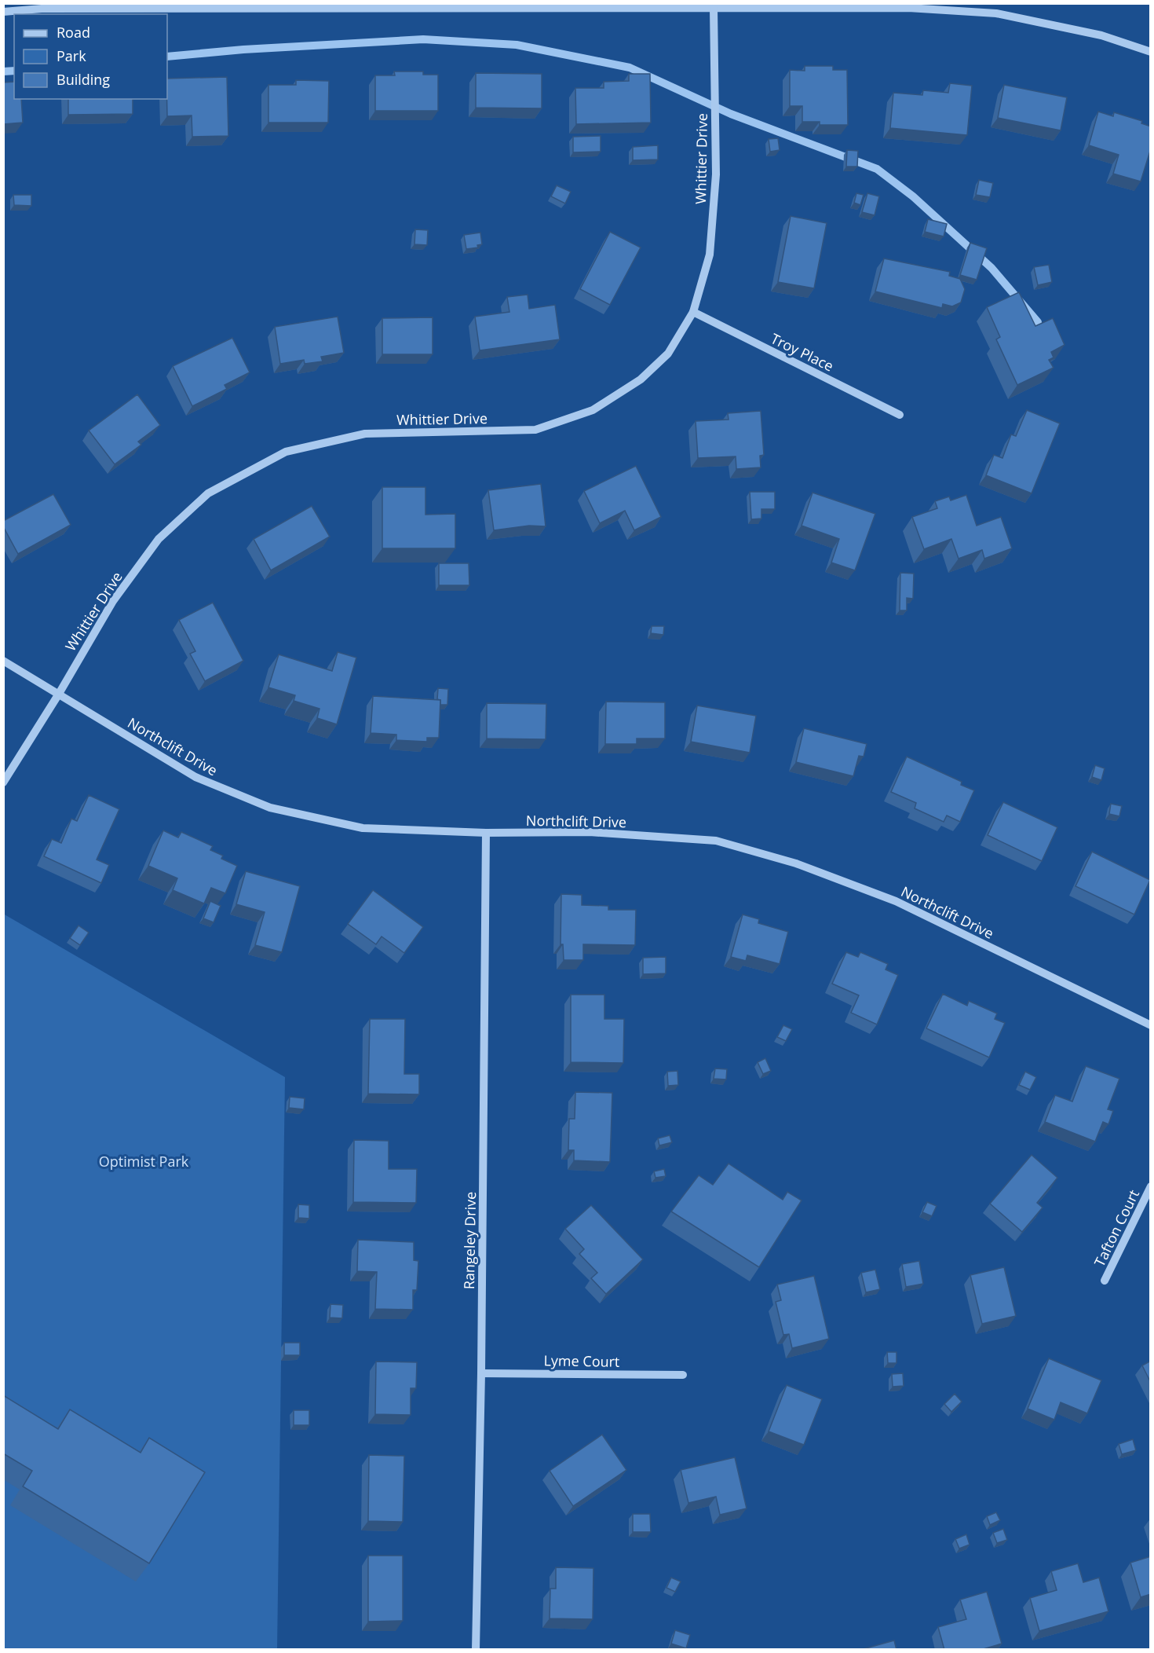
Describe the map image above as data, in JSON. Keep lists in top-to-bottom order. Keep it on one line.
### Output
{"streets":{"street":["Whittier Drive","Troy Place","Northclift Drive","Tafton Court","Rangeley Drive","Lyme Court"]},"crossings":[["Whittier Drive","Troy Place"],["Whittier Drive","Northclift Drive"],["Northclift Drive","Rangeley Drive"],["Rangeley Drive","Lyme Court"]],"parks":["Optimist Park"],"legend":["Road","Park","Building"]}
